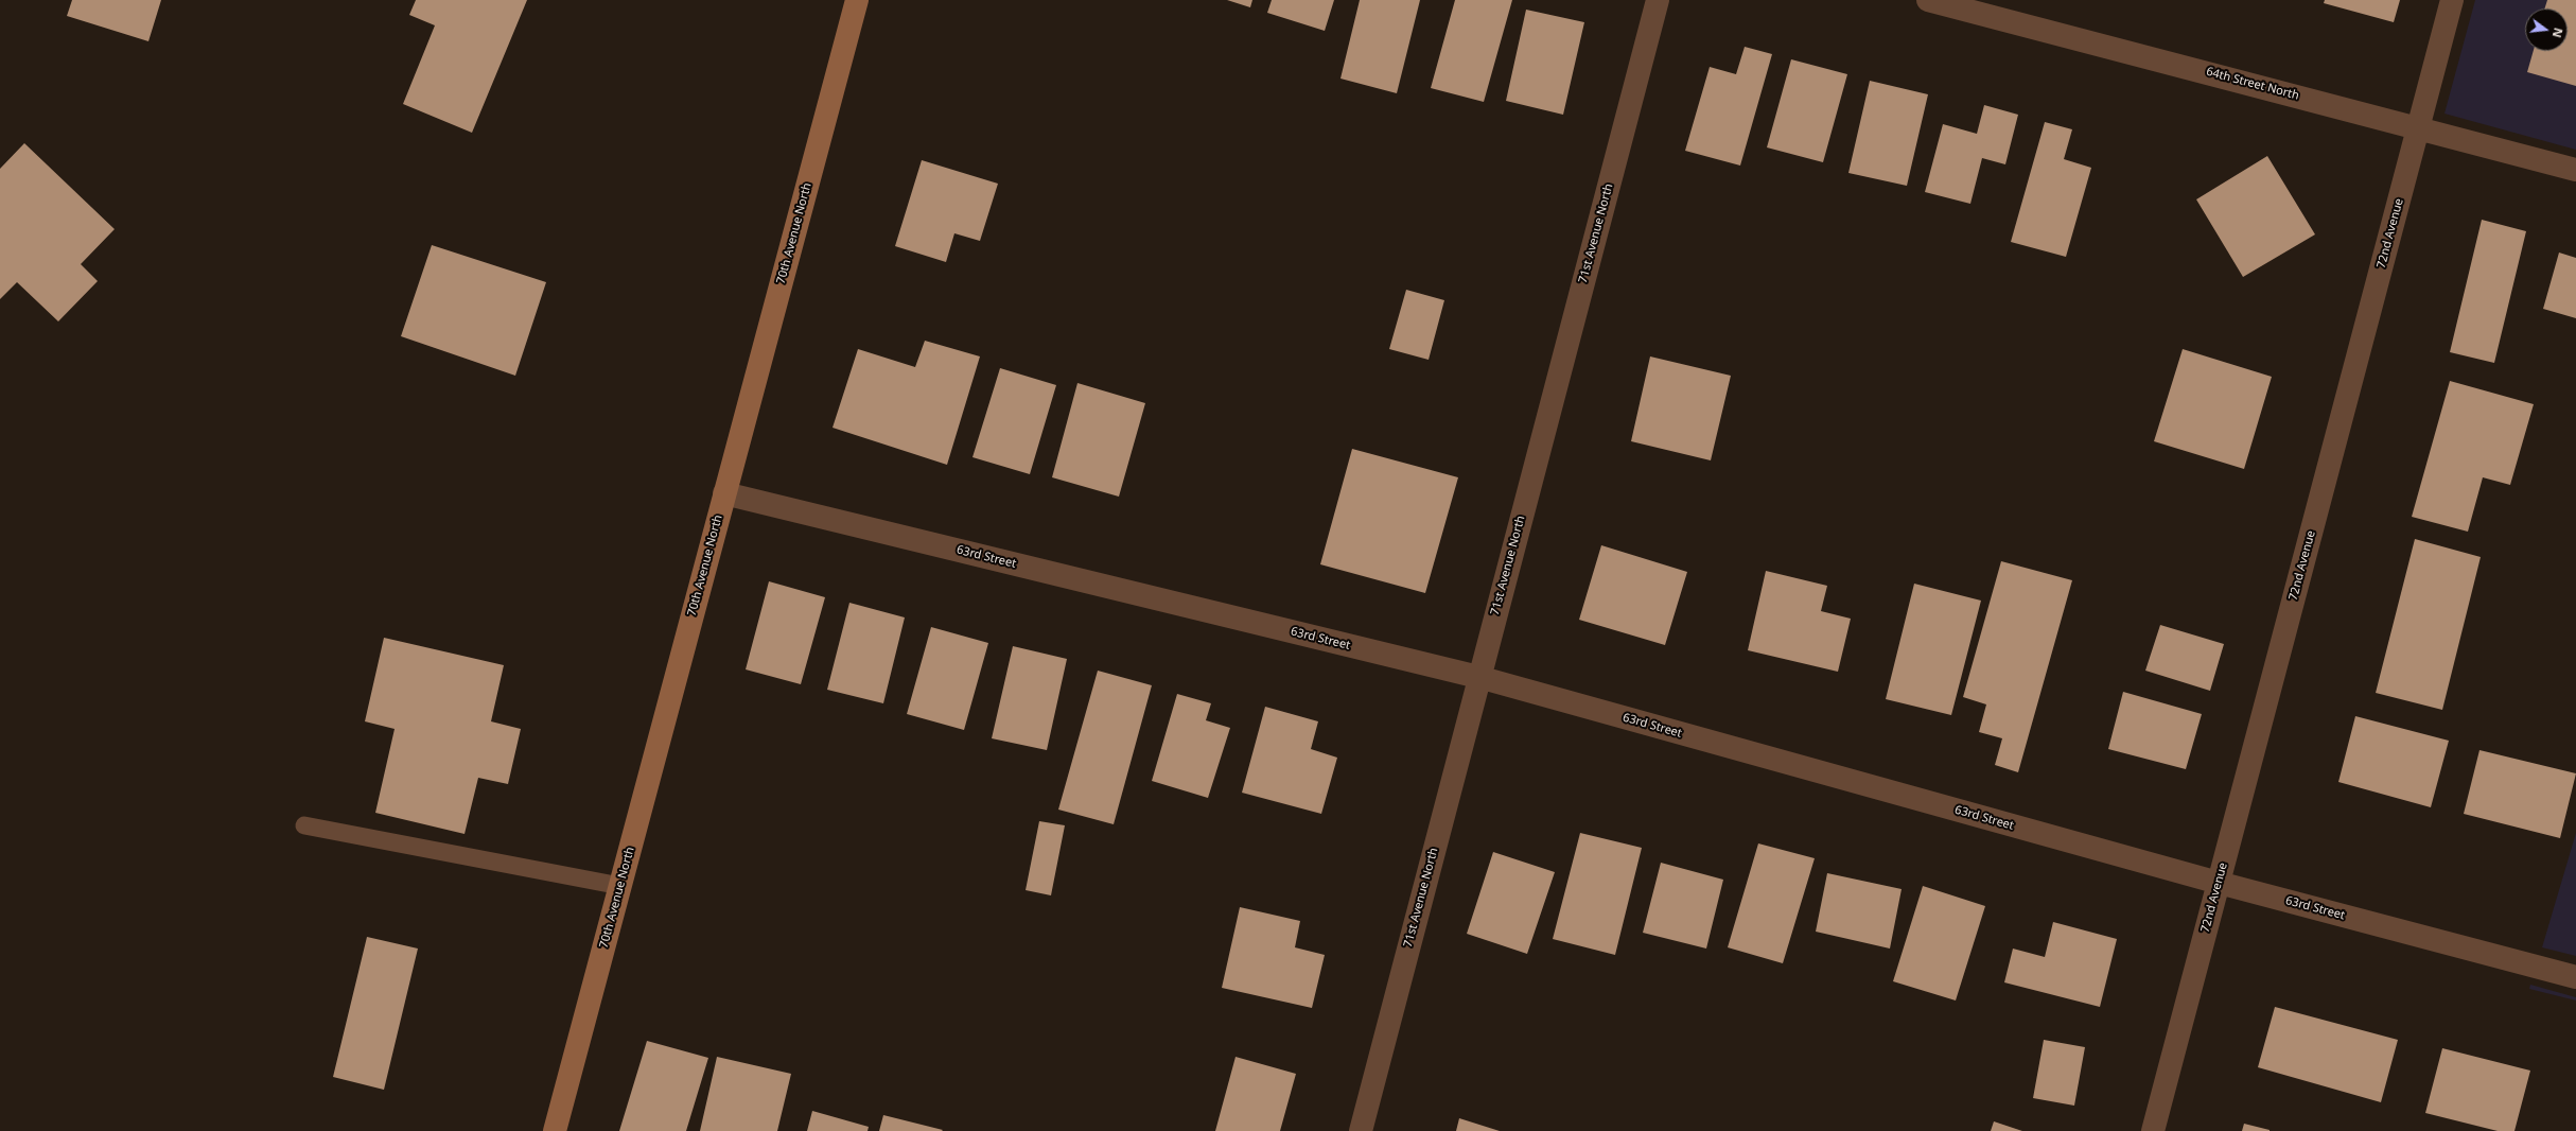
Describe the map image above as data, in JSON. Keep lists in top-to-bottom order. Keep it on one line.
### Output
{"streets":{"street":["64th Street North","70th Avenue North","71st Avenue North","72nd Avenue","63rd Street"]},"crossings":[["64th Street North","72nd Avenue"],["70th Avenue North","63rd Street"],["71st Avenue North","63rd Street"],["72nd Avenue","63rd Street"]],"north":"right"}
